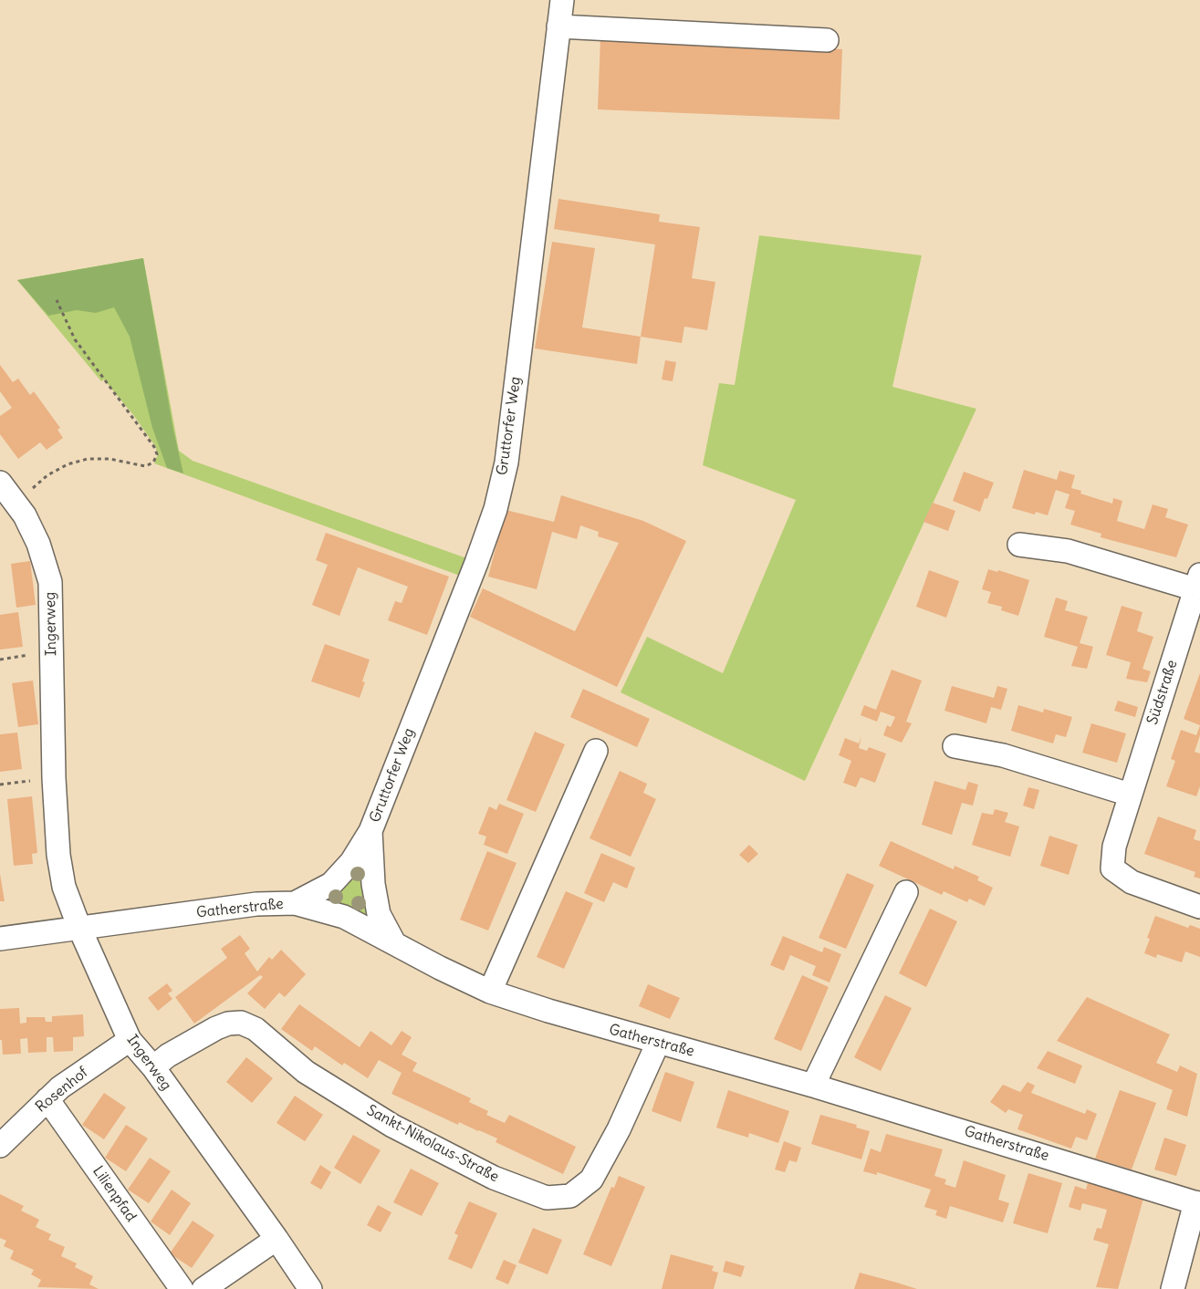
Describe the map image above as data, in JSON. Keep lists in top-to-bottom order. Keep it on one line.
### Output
{"streets":{"street":["Gruttorfer Weg","Ingerweg","Südstraße","Gatherstraße","Rosenhof","Sankt-Nikolaus-Straße","Lilienpfad"]},"crossings":[["Gruttorfer Weg","Gatherstraße"],["Ingerweg","Gatherstraße"],["Ingerweg","Rosenhof"],["Ingerweg","Sankt-Nikolaus-Straße"],["Gatherstraße","Sankt-Nikolaus-Straße"],["Rosenhof","Lilienpfad"]]}
